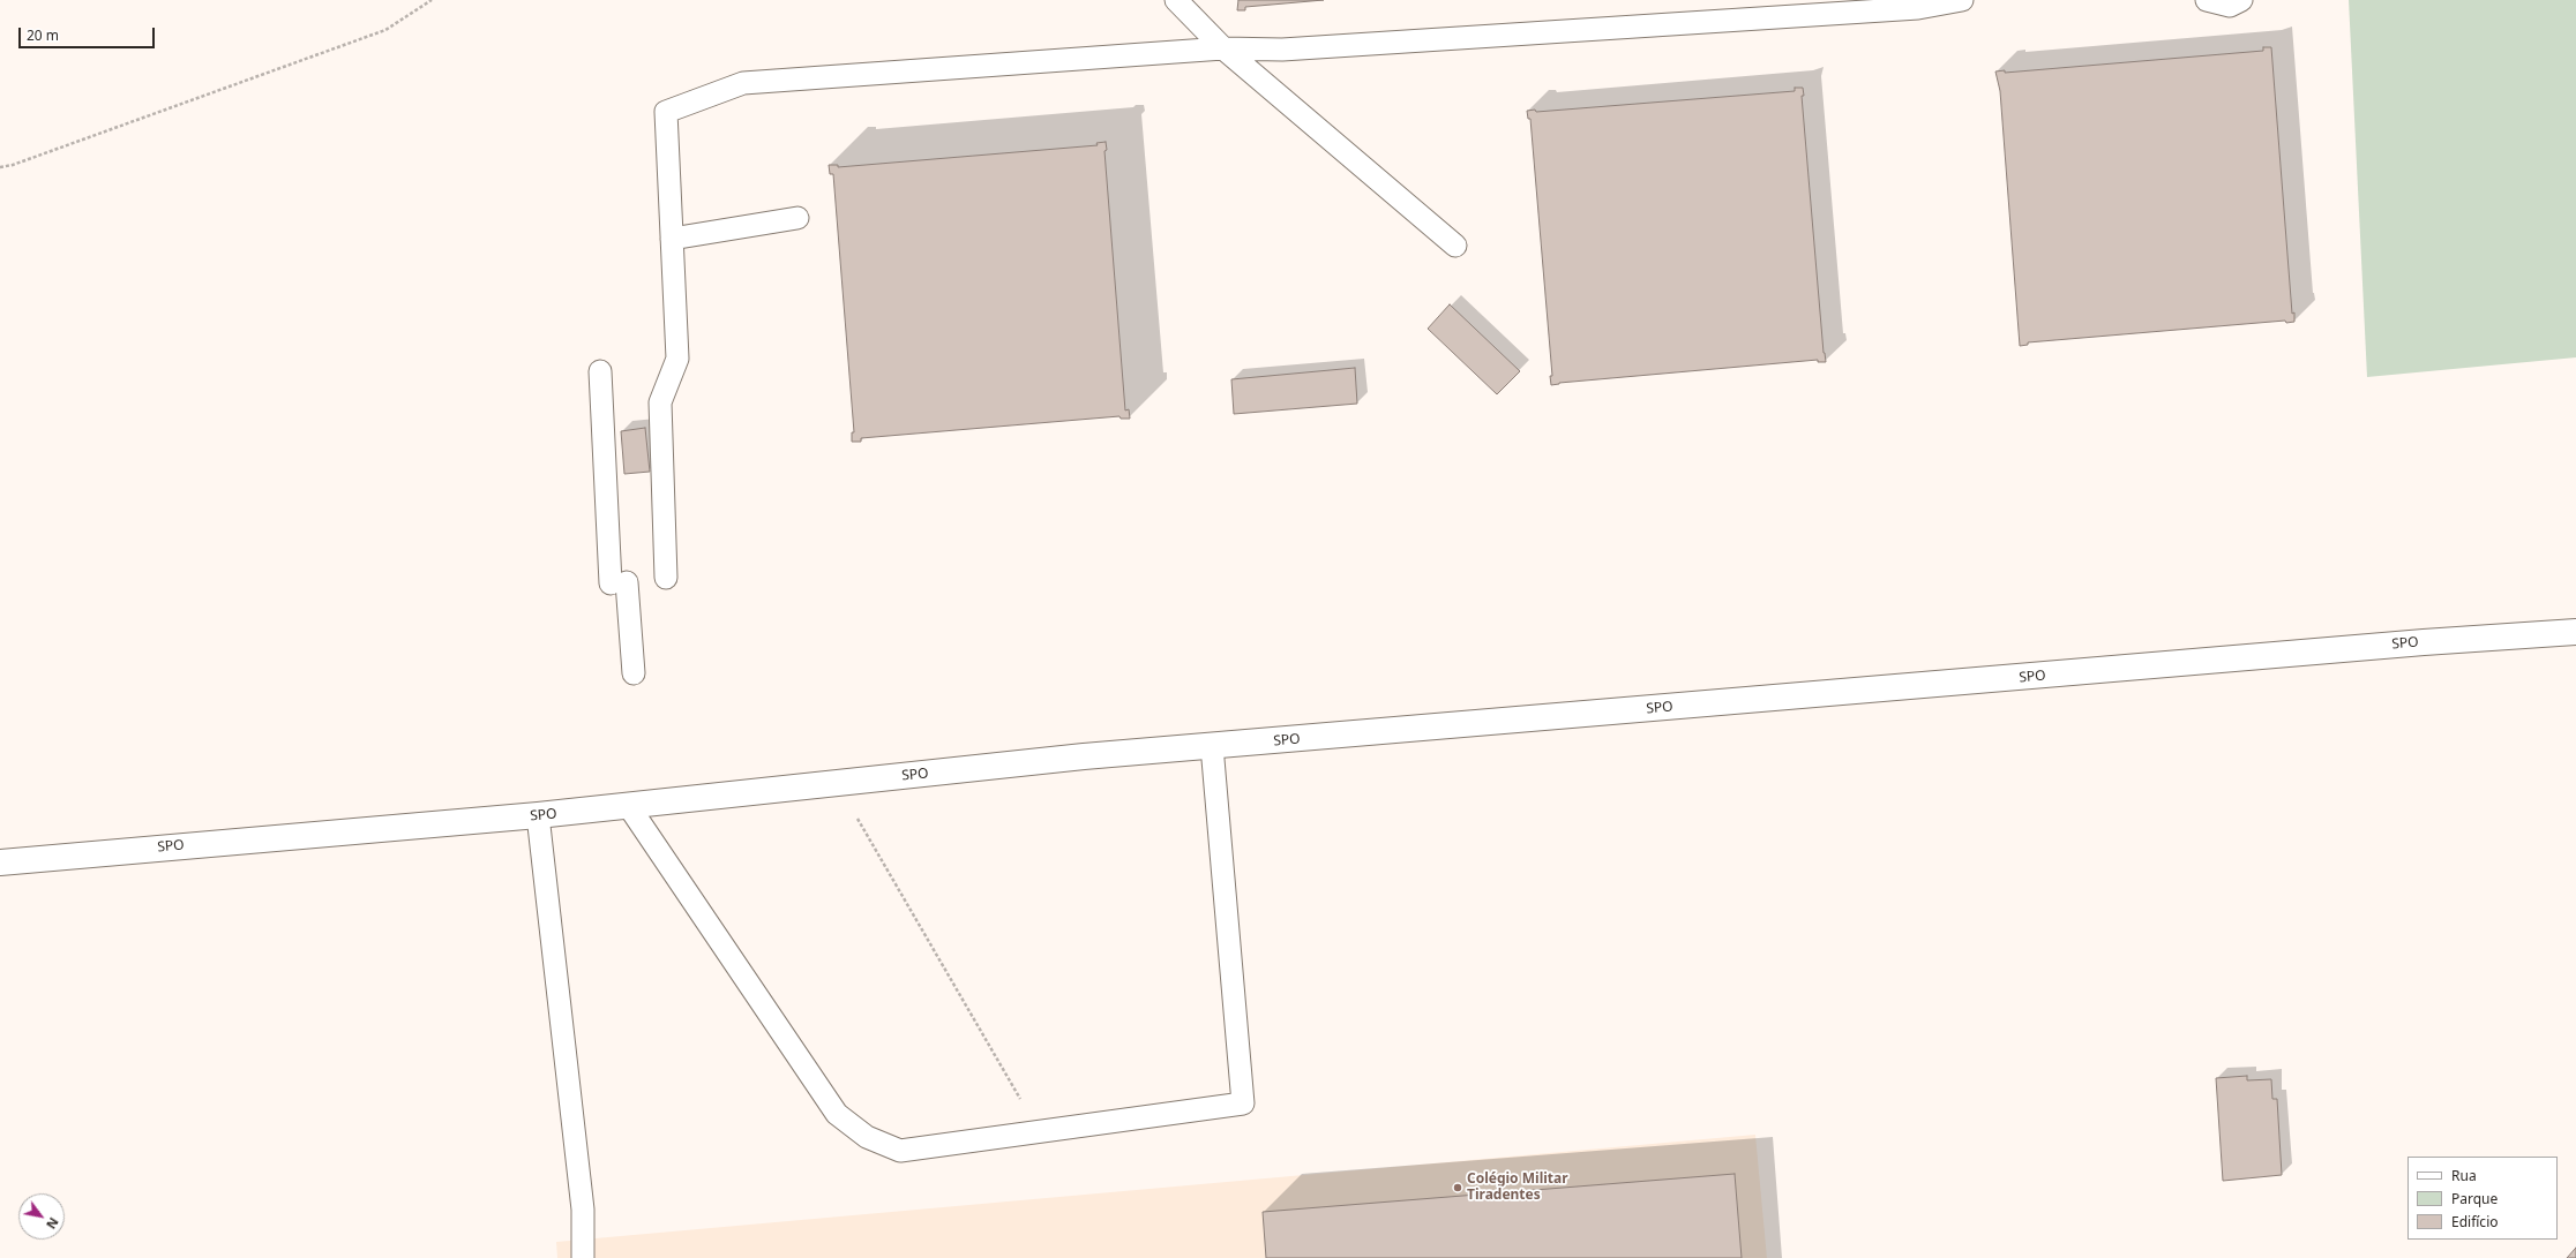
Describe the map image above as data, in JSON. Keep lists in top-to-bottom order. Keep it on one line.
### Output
{"streets":{"street":["SPO"]},"places":["Colégio Militar Tiradentes"],"legend":["Rua","Parque","Edifício"],"scale_bar":"20 m","north":"bottom right"}
